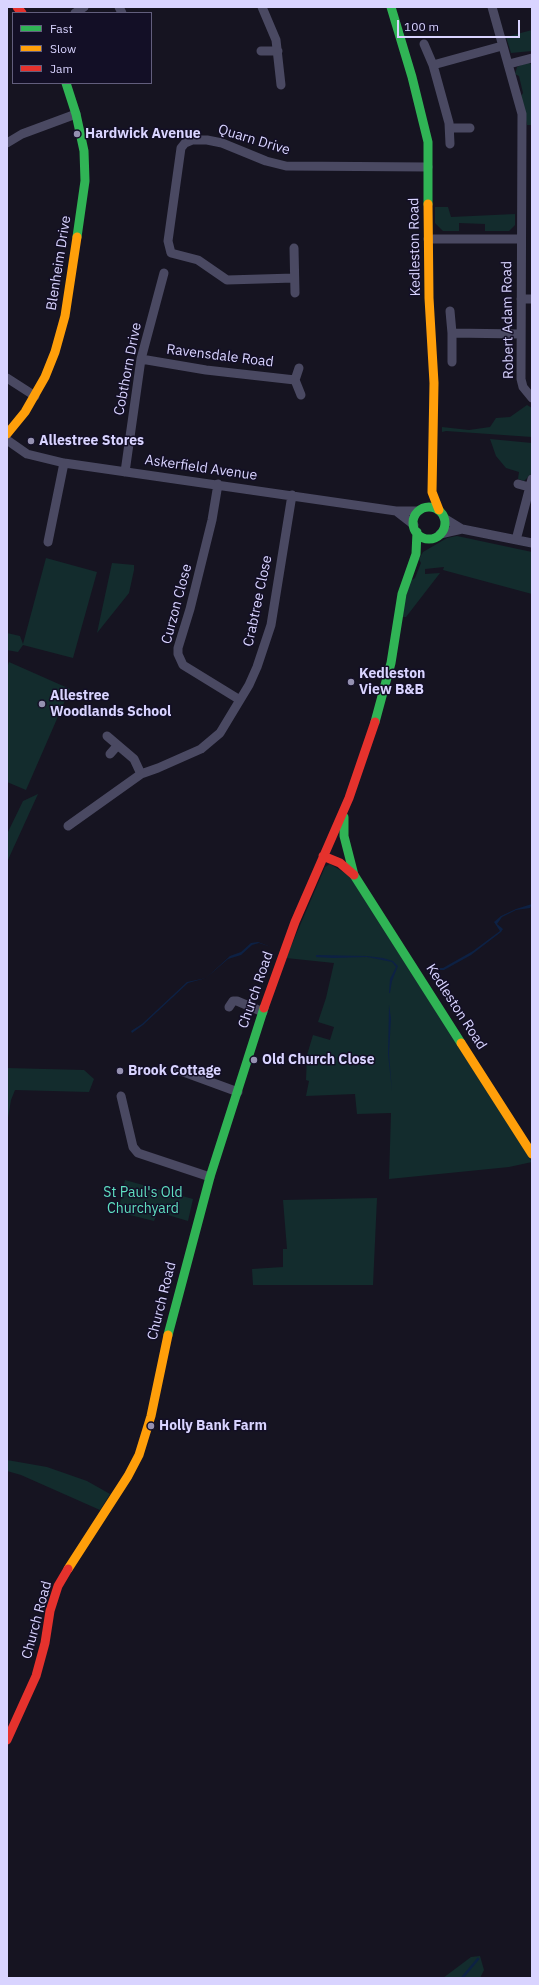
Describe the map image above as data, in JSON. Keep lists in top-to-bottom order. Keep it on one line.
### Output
{"streets":{"street":["Quarn Drive","Kedleston Road","Blenheim Drive","Robert Adam Road","Ravensdale Road","Cobthorn Drive","Askerfield Avenue","Crabtree Close","Curzon Close","Church Road"]},"crossings":[["Quarn Drive","Kedleston Road"],["Kedleston Road","Askerfield Avenue"],["Kedleston Road","Church Road"],["Ravensdale Road","Cobthorn Drive"],["Cobthorn Drive","Askerfield Avenue"],["Askerfield Avenue","Crabtree Close"],["Askerfield Avenue","Curzon Close"],["Crabtree Close","Curzon Close"]],"parks":["St Paul's Old Churchyard"],"places":["Hardwick Avenue","Allestree Stores","Kedleston View B&B","Allestree Woodlands School","Old Church Close","Brook Cottage","Holly Bank Farm"],"legend":["Fast","Slow","Jam"],"scale_bar":"100 m"}
